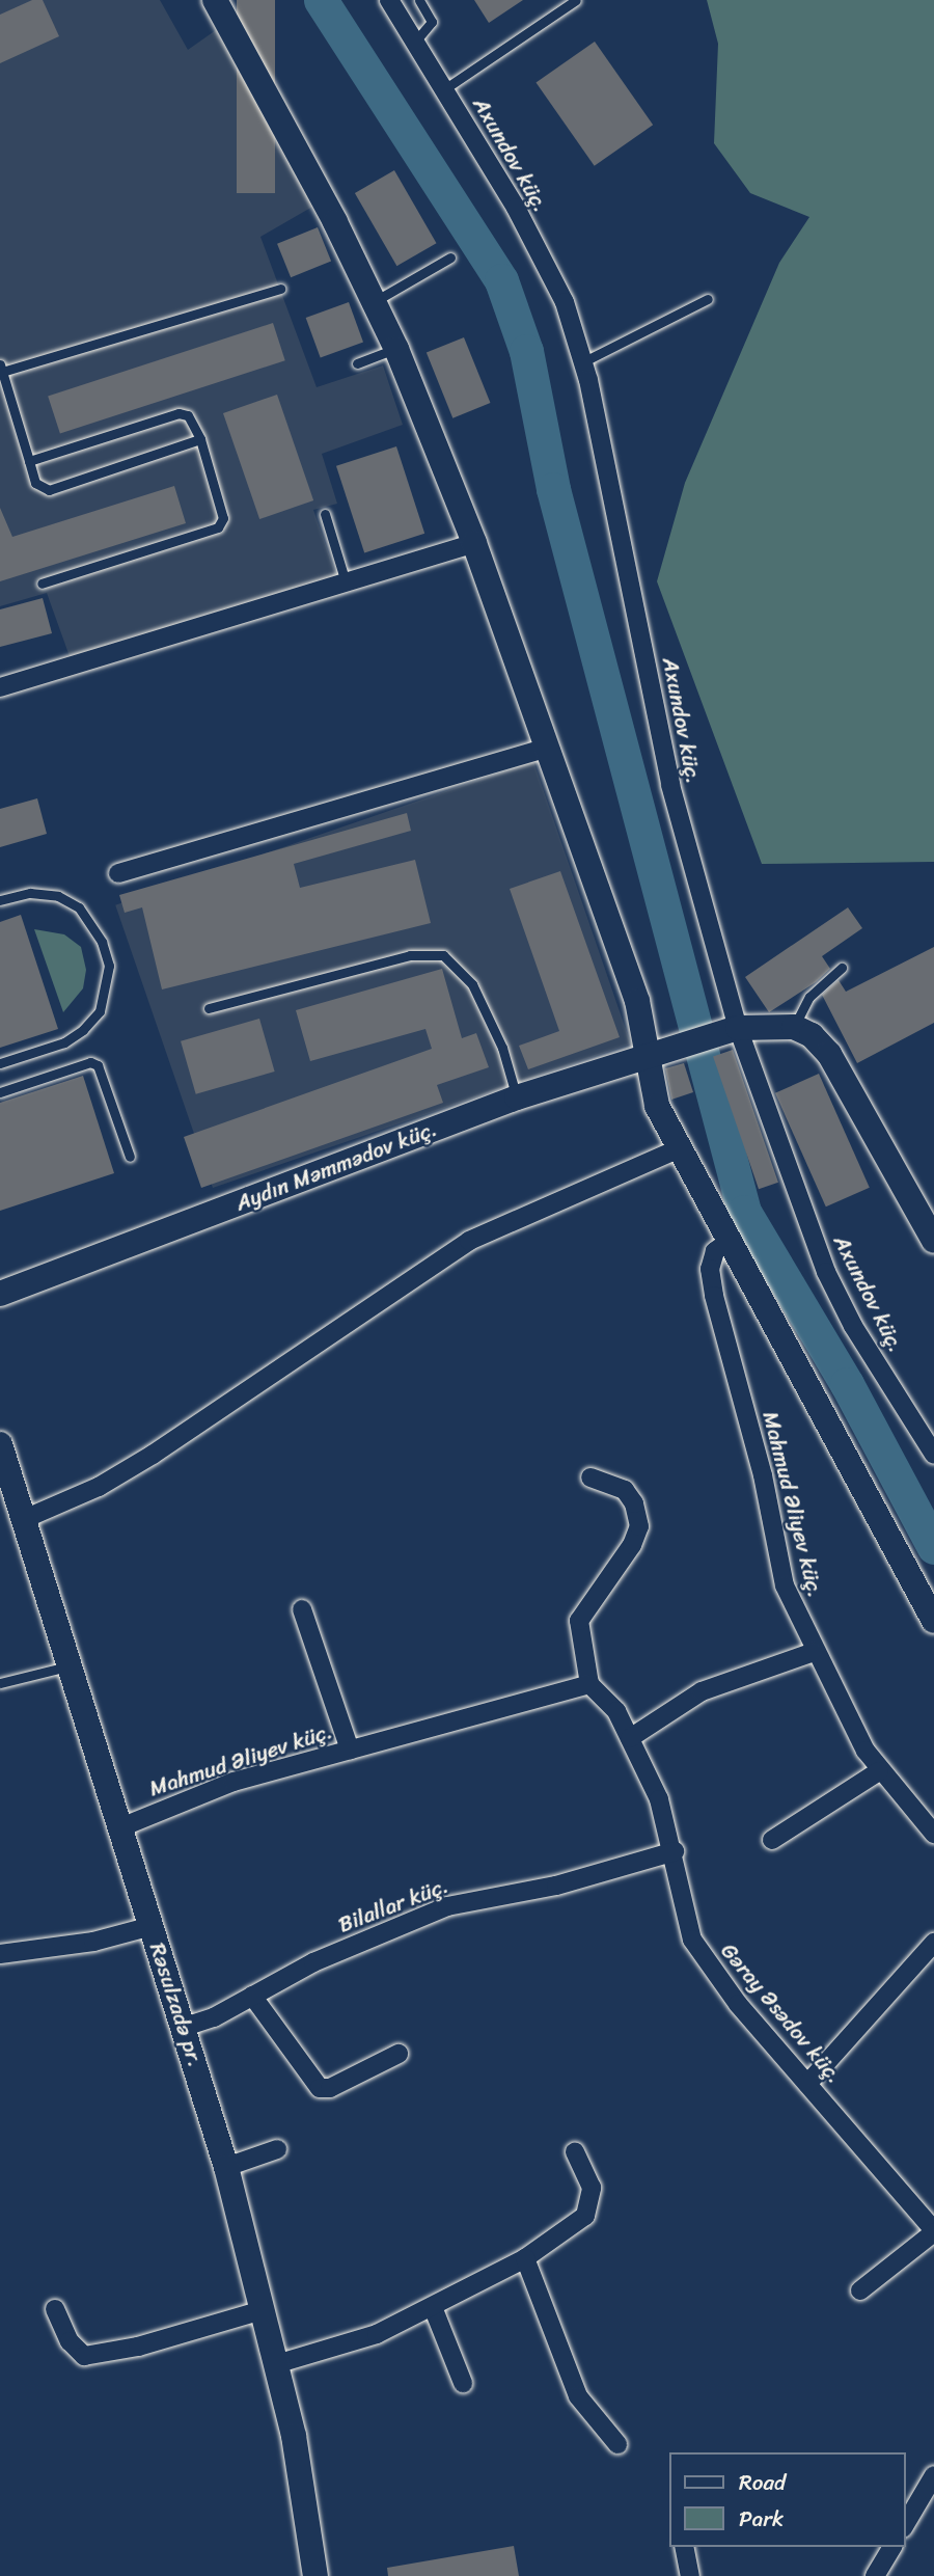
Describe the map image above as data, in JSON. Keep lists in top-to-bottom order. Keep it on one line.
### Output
{"streets":{"street":["Axundov küç.","Aydın Məmmədov küç.","Mahmud Əliyev küç.","Bilallar küç.","Rəsulzadə pr.","Gəray Əsədov küç."]},"crossings":[["Axundov küç.","Aydın Məmmədov küç."],["Mahmud Əliyev küç.","Rəsulzadə pr."],["Mahmud Əliyev küç.","Gəray Əsədov küç."],["Bilallar küç.","Rəsulzadə pr."],["Bilallar küç.","Gəray Əsədov küç."]],"legend":["Road","Park"]}
